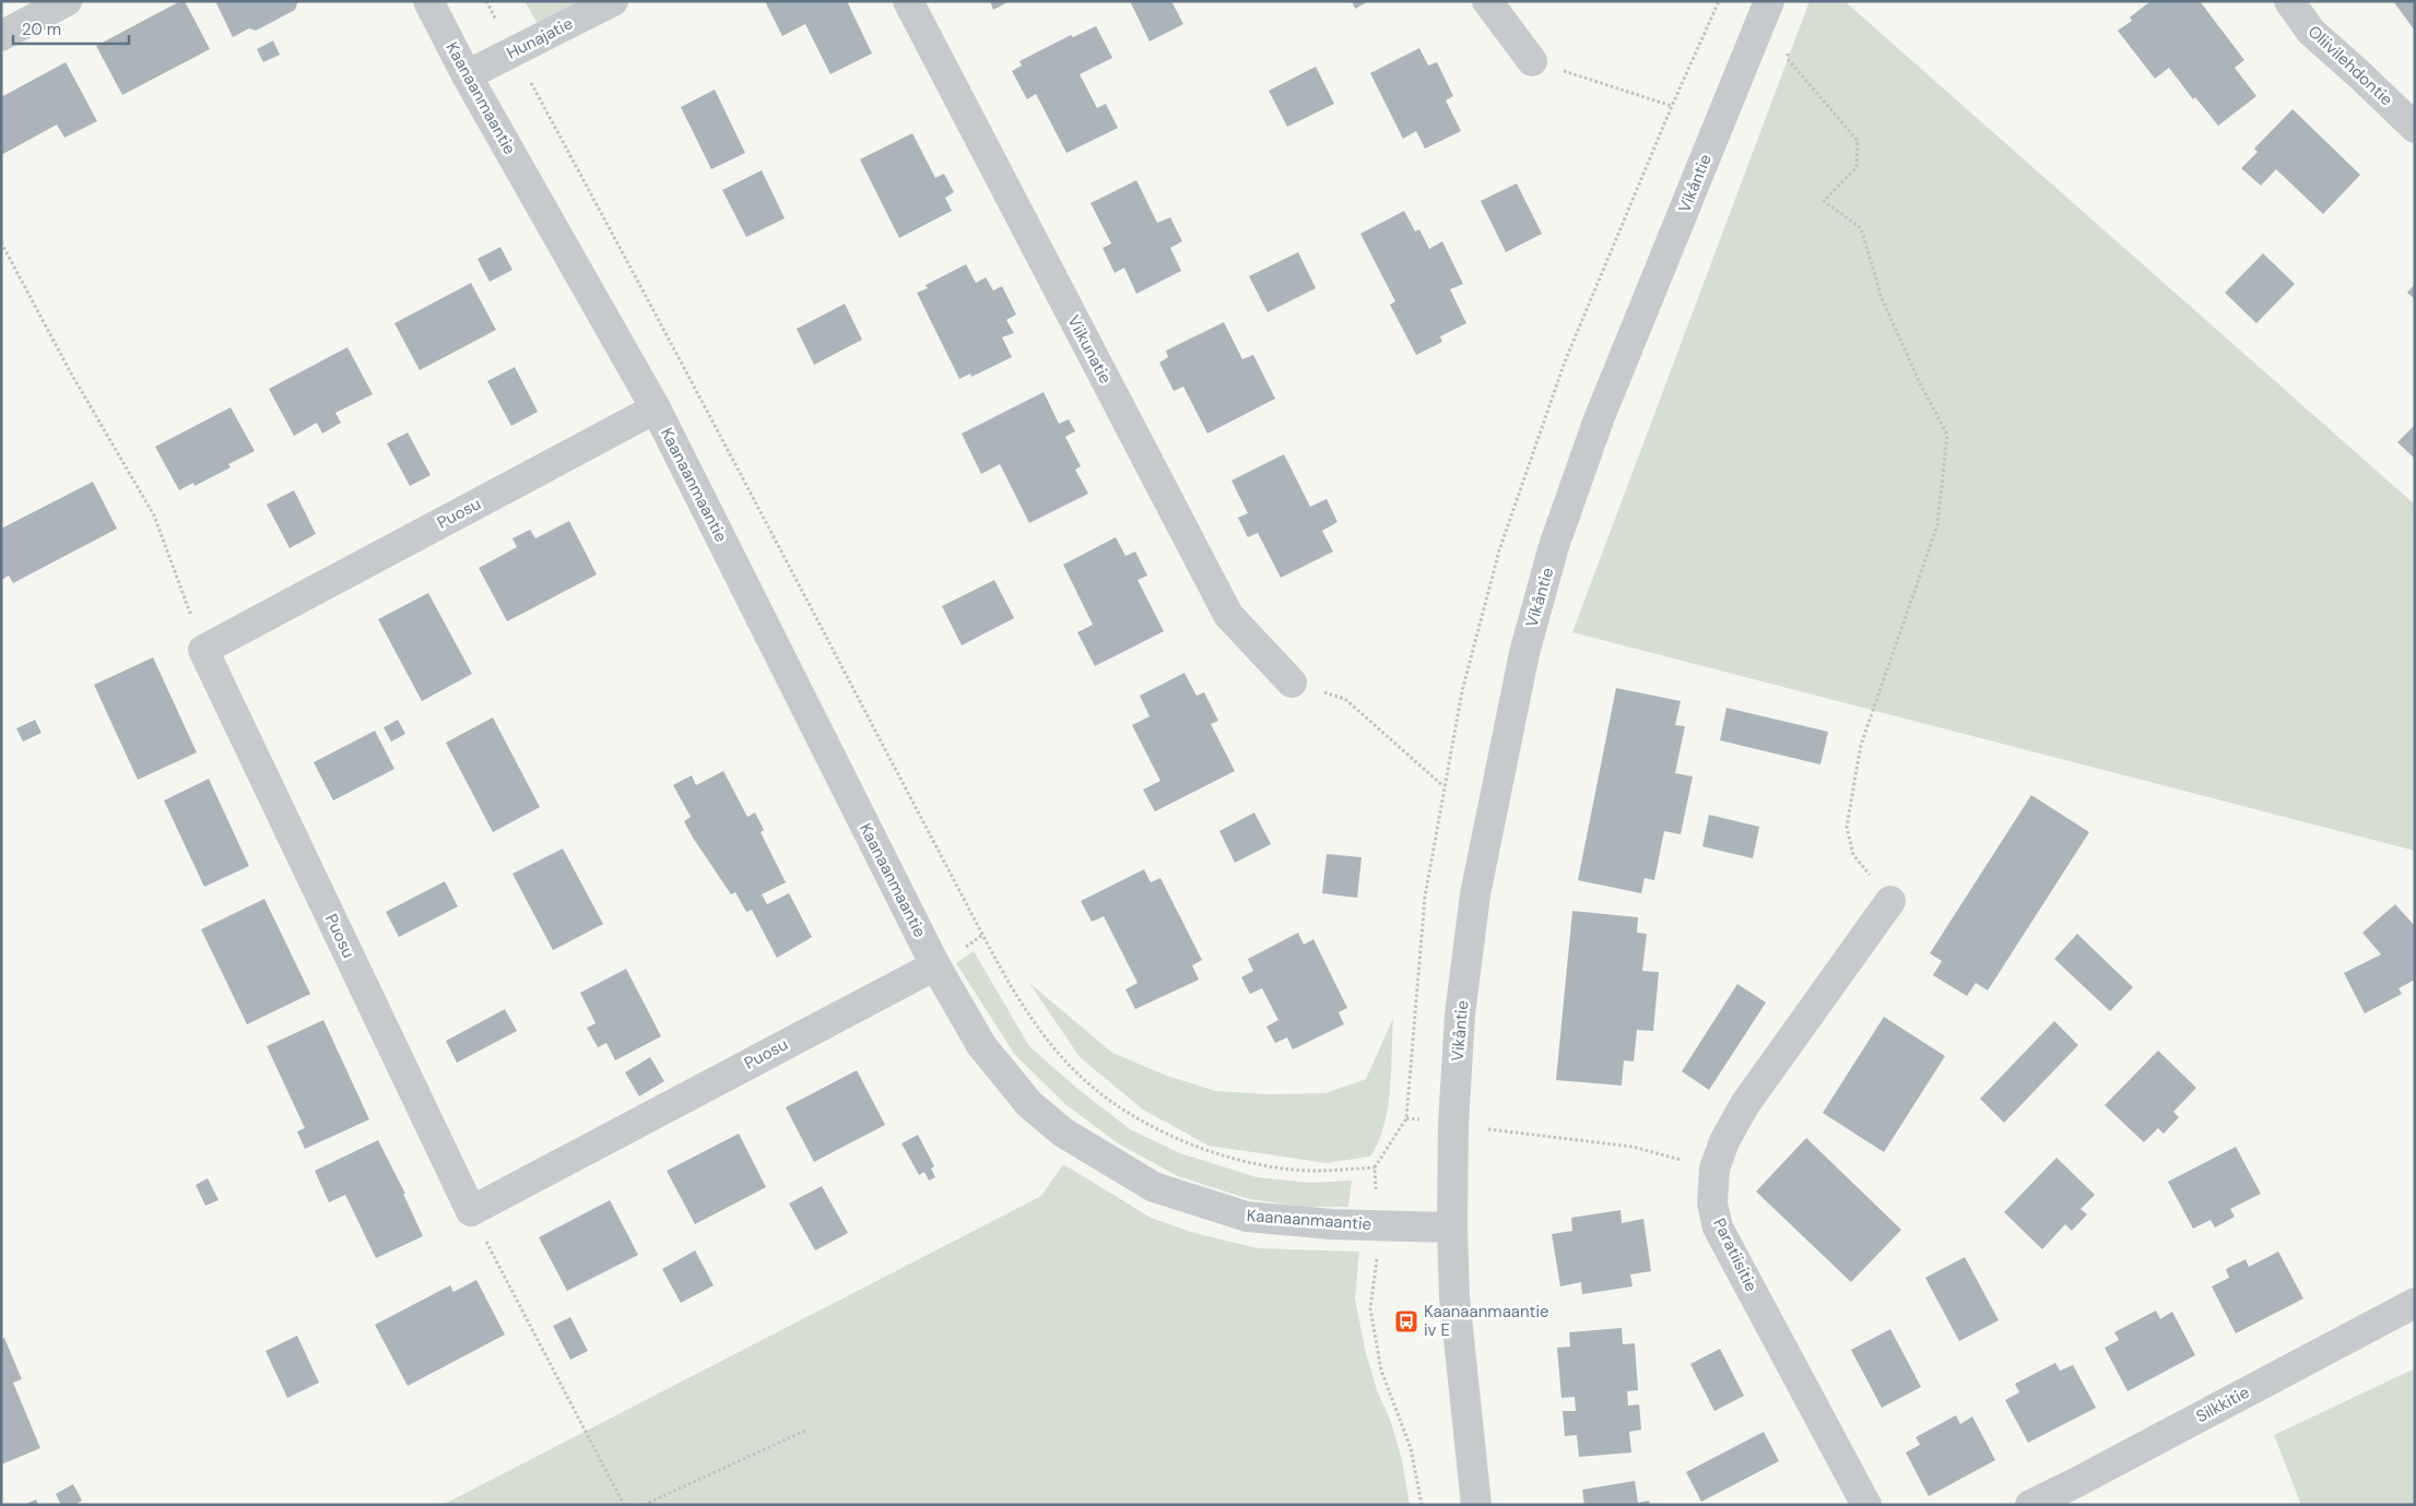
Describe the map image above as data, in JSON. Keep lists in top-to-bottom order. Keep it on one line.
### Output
{"streets":{"street":["Hunajatie","Oliivilehdontie","Kaanaanmaantie","Vikåntie","Viikunatie","Puosu","Paratiisitie","Silkkitie"]},"crossings":[["Hunajatie","Kaanaanmaantie"],["Kaanaanmaantie","Vikåntie"],["Kaanaanmaantie","Puosu"]],"places":{"bus stop":["Kaanaanmaantie iv E"]},"scale_bar":"20 m"}
